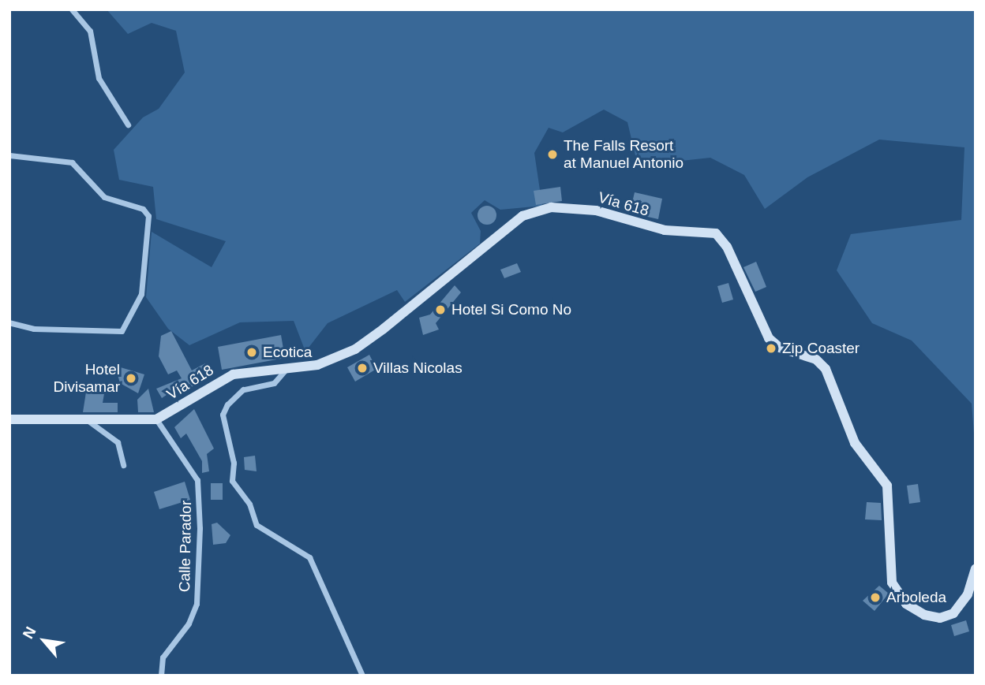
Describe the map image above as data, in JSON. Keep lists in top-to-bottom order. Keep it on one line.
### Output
{"streets":{"street":["Vía 618","Calle Parador"]},"crossings":[["Vía 618","Calle Parador"]],"places":["The Falls Resort at Manuel Antonio","Hotel Si Como No","Zip Coaster","Ecotica","Villas Nicolas","Hotel Divisamar","Arboleda"],"north":"top left"}
